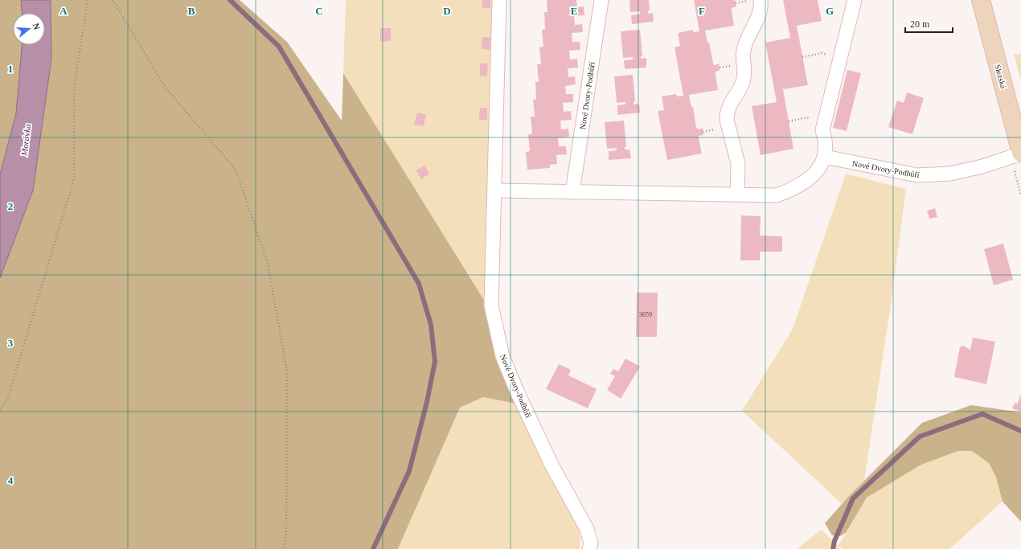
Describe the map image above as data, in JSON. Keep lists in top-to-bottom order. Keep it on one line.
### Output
{"streets":{"main road":["Slezská"],"street":["Nové Dvory-Podhůří"]},"crossings":[["Slezská","Nové Dvory-Podhůří"]],"water":["Morávka"],"house_numbers":["3659"],"scale_bar":"20 m","north":"right","grid":{"columns":["A","B","C","D","E","F","G"],"rows":["1","2","3","4"]}}
